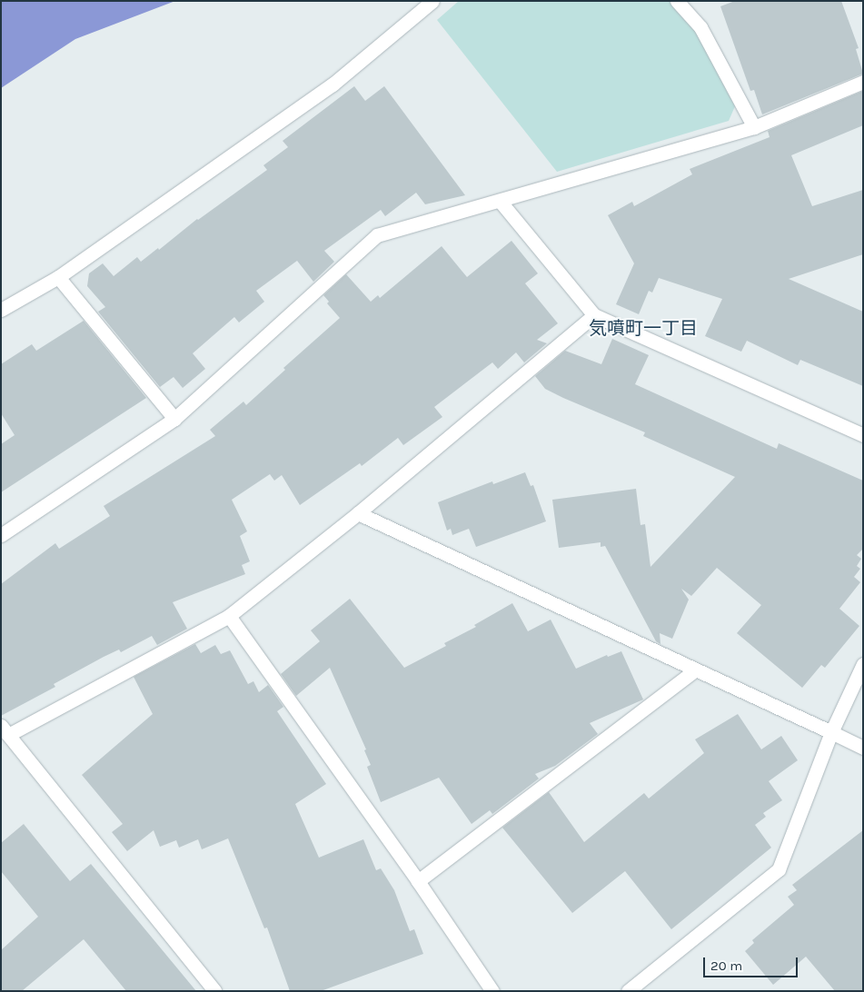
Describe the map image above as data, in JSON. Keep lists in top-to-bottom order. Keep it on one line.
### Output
{"districts":["気噴町一丁目"],"scale_bar":"20 m"}
